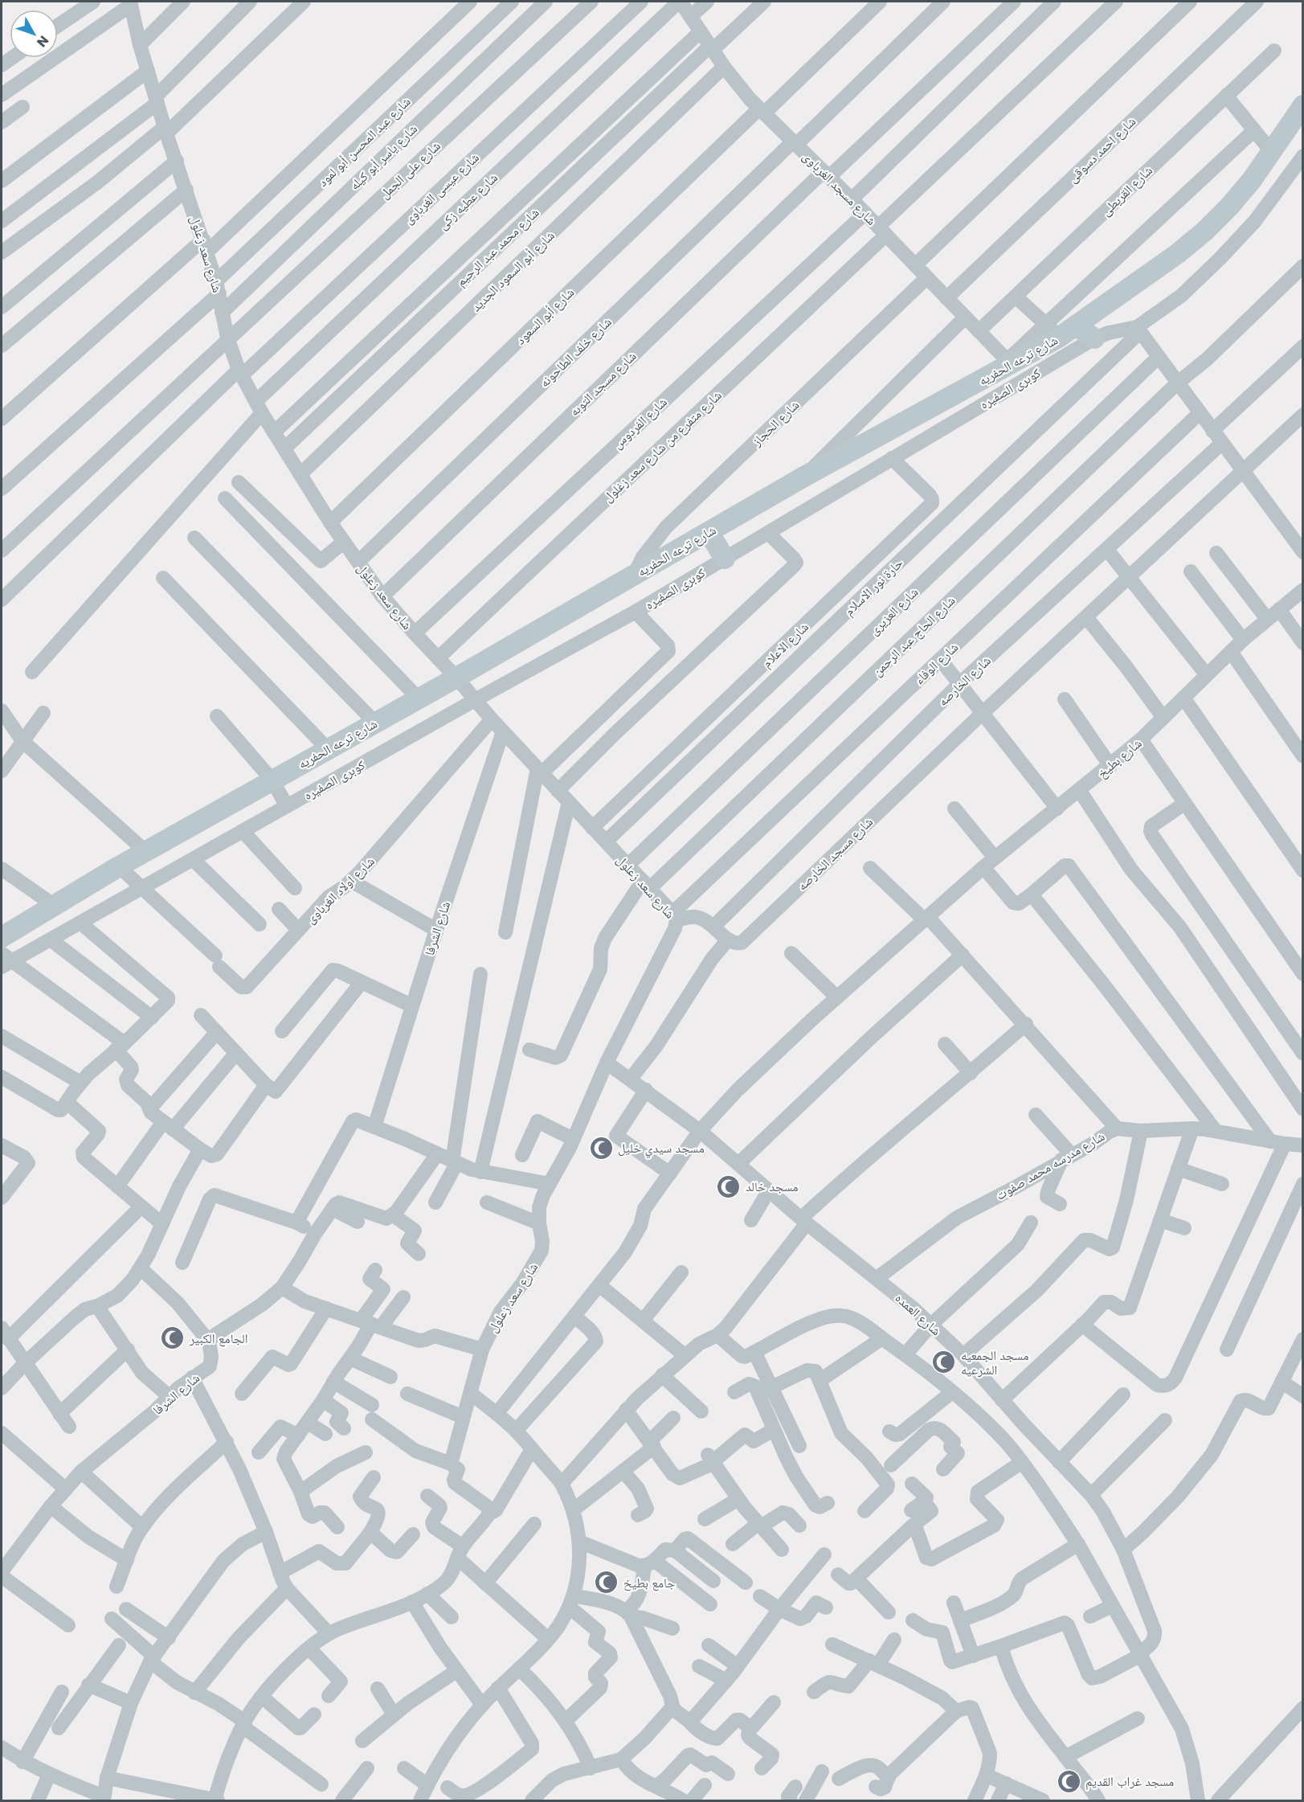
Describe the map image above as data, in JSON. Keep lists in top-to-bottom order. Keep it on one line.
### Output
{"streets":{"street":["شارع عبد المحسن أبو لمود","شارع احمد دسوقى","شارع ياسر أبو كيله","شارع على الجمل","شارع عيسى الغرباوى","شارع مسجد الغرباوى","شارع القريطى","شارع عطيه زكى","شارع محمد عبد الرحيم","شارع سعد زعلول","شارع أبو السعود الجديد","شارع أبو السعود","شارع خلف الطاحونه","شارع ترعه الحفريه","شارع مسجد التوبه","كوبرى الصفيره","شارع الفردوس","شارع الحجاز","شارع متفرع من شارع سعد زغلول","حارة نور الاسلام","شارع العزيرى","شارع الحاج عبد الرحمن","شارع الاعلام","شارع الوفاء","شارع الخارصه","شارع بطيخ","شارع مسجد الخارصه","شارع اولاد الغرباوى","شارع الشرفا","شارع مدرسه محمد صفوت","شارع العمده"]},"crossings":[["شارع عبد المحسن أبو لمود","شارع سعد زعلول"],["شارع احمد دسوقى","شارع مسجد الغرباوى"],["شارع ياسر أبو كيله","شارع سعد زعلول"],["شارع على الجمل","شارع سعد زعلول"],["شارع عيسى الغرباوى","شارع سعد زعلول"],["شارع مسجد الغرباوى","شارع القريطى"],["شارع مسجد الغرباوى","شارع عطيه زكى"],["شارع مسجد الغرباوى","شارع محمد عبد الرحيم"],["شارع مسجد الغرباوى","شارع أبو السعود الجديد"],["شارع مسجد الغرباوى","شارع أبو السعود"],["شارع مسجد الغرباوى","شارع خلف الطاحونه"],["شارع مسجد الغرباوى","شارع ترعه الحفريه"],["شارع مسجد الغرباوى","شارع مسجد التوبه"],["شارع مسجد الغرباوى","شارع الفردوس"],["شارع مسجد الغرباوى","شارع الحجاز"],["شارع مسجد الغرباوى","شارع متفرع من شارع سعد زغلول"],["شارع عطيه زكى","شارع سعد زعلول"],["شارع محمد عبد الرحيم","شارع سعد زعلول"],["شارع سعد زعلول","شارع أبو السعود الجديد"],["شارع سعد زعلول","شارع أبو السعود"],["شارع سعد زعلول","شارع خلف الطاحونه"],["شارع سعد زعلول","شارع ترعه الحفريه"],["شارع سعد زعلول","شارع مسجد التوبه"],["شارع سعد زعلول","كوبرى الصفيره"],["شارع سعد زعلول","شارع الفردوس"],["شارع سعد زعلول","شارع متفرع من شارع سعد زغلول"],["شارع سعد زعلول","حارة نور الاسلام"],["شارع سعد زعلول","شارع العزيرى"],["شارع سعد زعلول","شارع الحاج عبد الرحمن"],["شارع سعد زعلول","شارع الاعلام"],["شارع سعد زعلول","شارع الوفاء"],["شارع سعد زعلول","شارع اولاد الغرباوى"],["شارع سعد زعلول","شارع الشرفا"],["شارع سعد زعلول","شارع العمده"],["شارع ترعه الحفريه","شارع الحجاز"],["كوبرى الصفيره","حارة نور الاسلام"],["كوبرى الصفيره","شارع الاعلام"],["كوبرى الصفيره","شارع اولاد الغرباوى"],["شارع بطيخ","شارع العمده"],["شارع مدرسه محمد صفوت","شارع العمده"]],"places":{"mosque":["مسجد سيدي خليل","مسجد خالد","الجامع الكبير","مسجد الجمعيه الشرعيه","جامع بطيخ","مسجد غراب القديم"]},"north":"bottom right"}
